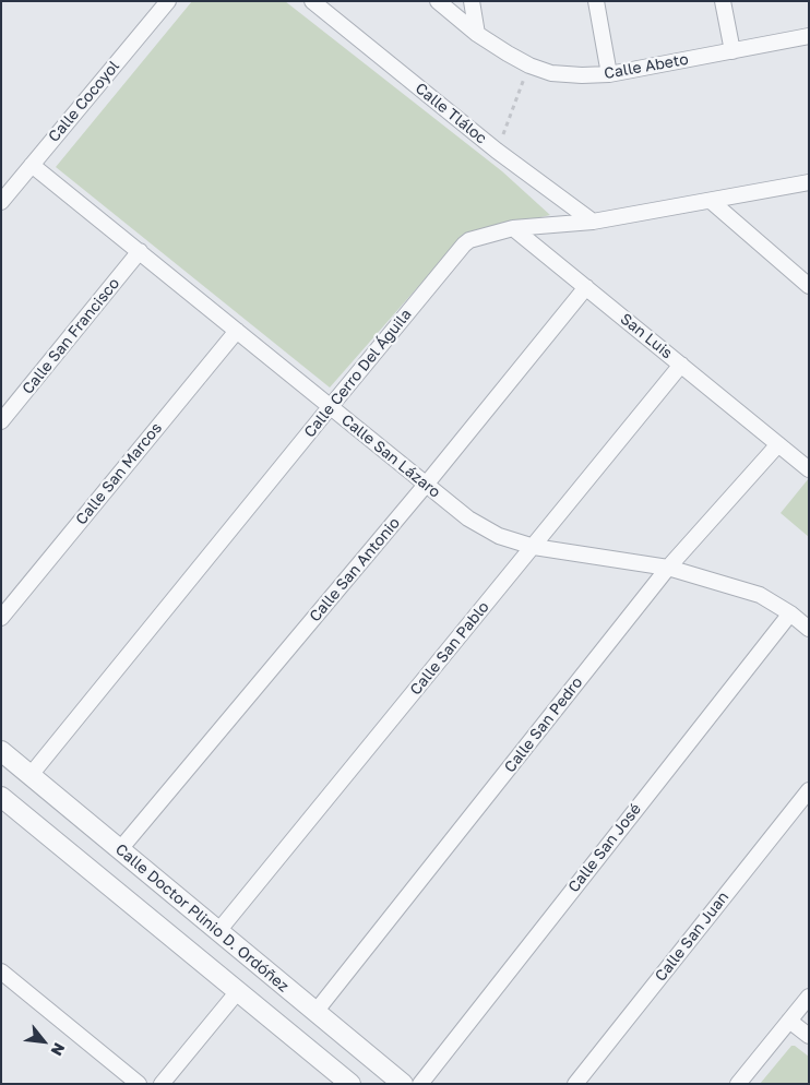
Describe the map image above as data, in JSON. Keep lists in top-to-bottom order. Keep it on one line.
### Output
{"streets":{"street":["Calle Abeto","Calle Cocoyol","Calle Tláloc","Calle San Francisco","San Luis","Calle Cerro Del Águila","Calle San Lázaro","Calle San Marcos","Calle San Antonio","Calle San Pablo","Calle San Pedro","Calle San José","Calle Doctor Plinio D. Ordóñez","Calle San Juan"]},"crossings":[["Calle Cocoyol","Calle San Lázaro"],["Calle Tláloc","Calle Cerro Del Águila"],["Calle San Francisco","Calle San Lázaro"],["San Luis","Calle Cerro Del Águila"],["San Luis","Calle San Antonio"],["San Luis","Calle San Pablo"],["San Luis","Calle San Pedro"],["Calle Cerro Del Águila","Calle San Lázaro"],["Calle Cerro Del Águila","Calle Doctor Plinio D. Ordóñez"],["Calle San Lázaro","Calle San Marcos"],["Calle San Lázaro","Calle San Antonio"],["Calle San Lázaro","Calle San Pablo"],["Calle San Lázaro","Calle San Pedro"],["Calle San Lázaro","Calle San José"],["Calle San Antonio","Calle Doctor Plinio D. Ordóñez"],["Calle San Pablo","Calle Doctor Plinio D. Ordóñez"],["Calle San Pedro","Calle Doctor Plinio D. Ordóñez"]],"north":"bottom right"}
